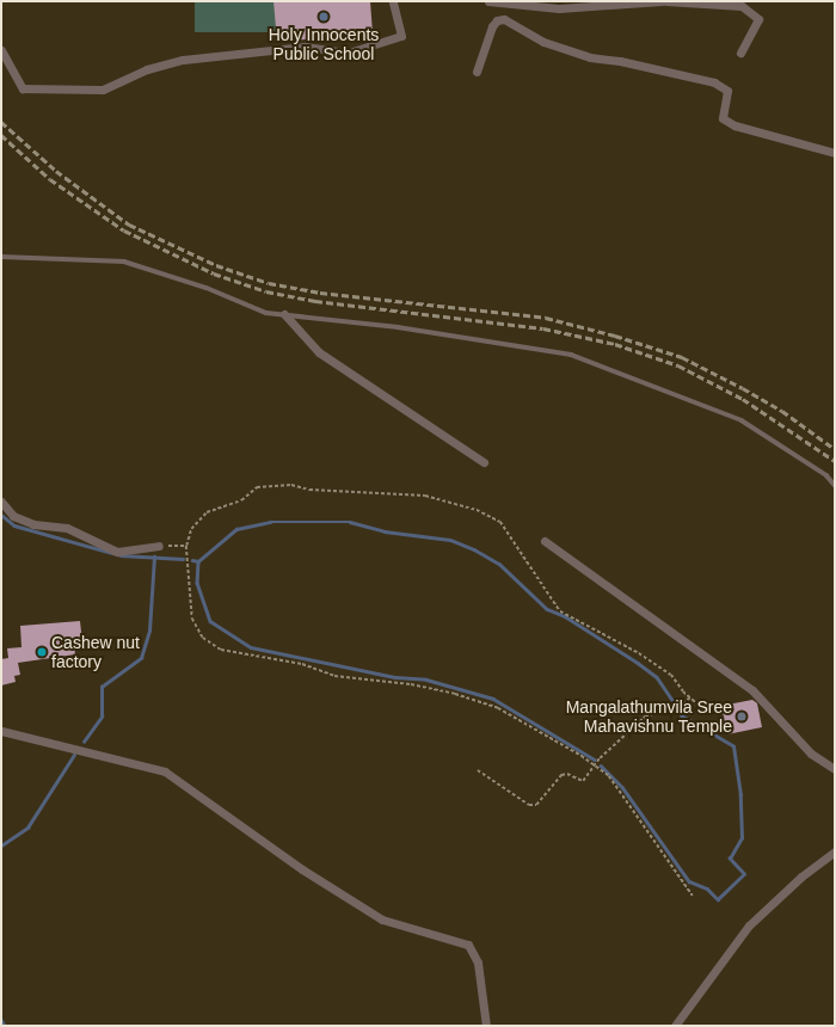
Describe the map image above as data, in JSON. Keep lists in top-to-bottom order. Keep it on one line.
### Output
{"places":["Holy Innocents Public School","Cashew nut factory","Mangalathumvila Sree Mahavishnu Temple"]}
